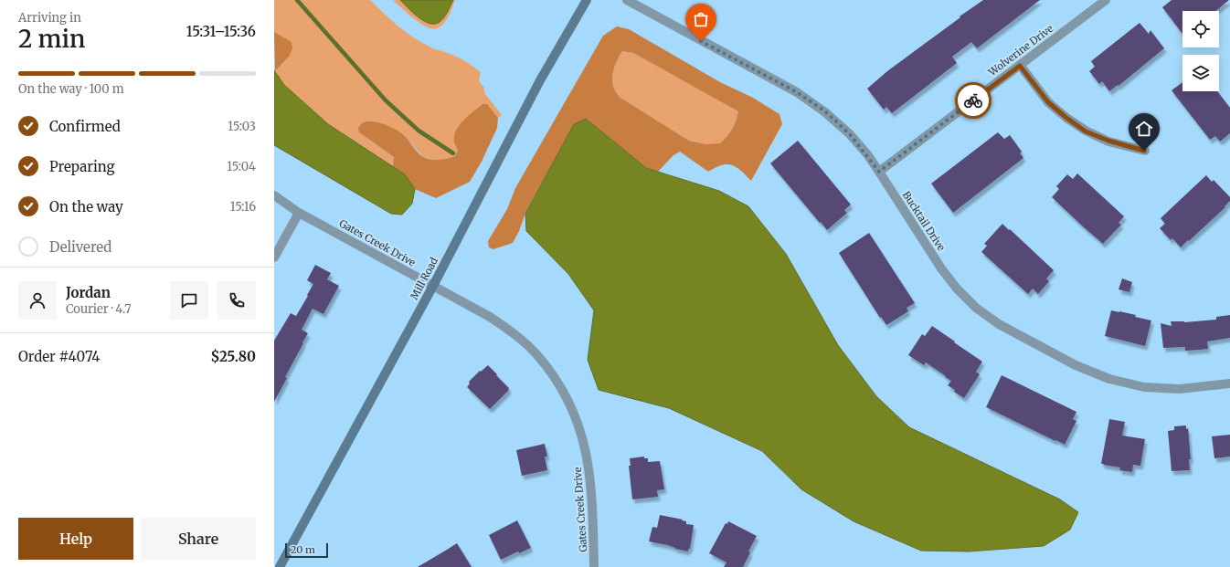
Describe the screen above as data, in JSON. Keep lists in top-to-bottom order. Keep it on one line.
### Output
{"streets":{"street":["Wolverine Drive","Bucktail Drive","Gates Creek Drive","Mill Road"]},"crossings":[["Wolverine Drive","Bucktail Drive"],["Gates Creek Drive","Mill Road"]],"scale_bar":"20 m","page":{"heading":["2 min","Arriving in","15:31–15:36"],"panel":["Jordan","Courier · 4.7","Order #4074","$25.80"],"bar":"On the way · 100 m","list":[["Confirmed","15:03"],["Preparing","15:04"],["On the way","15:16"],"Delivered"],"buttons":["Help","Share"],"scale":"20 m"}}
